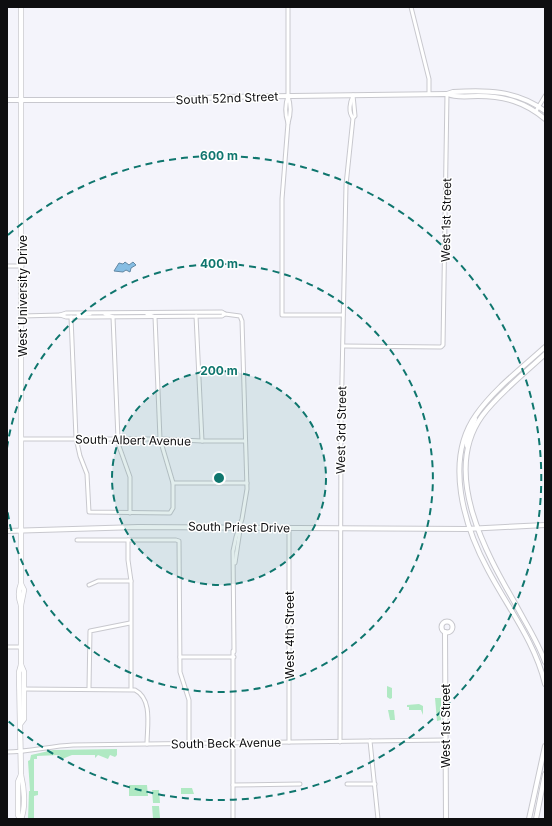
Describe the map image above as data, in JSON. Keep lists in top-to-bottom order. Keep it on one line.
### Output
{"streets":{"main road":["South 52nd Street","West 1st Street","West University Drive","South Priest Drive"],"street":["West 3rd Street","South Albert Avenue","West 4th Street","South Beck Avenue"]},"crossings":[["South 52nd Street","West 1st Street"],["South 52nd Street","West University Drive"],["South 52nd Street","West 3rd Street"],["West 1st Street","West 3rd Street"],["West 1st Street","South Beck Avenue"],["West University Drive","South Albert Avenue"],["West University Drive","South Priest Drive"],["West University Drive","South Beck Avenue"],["West 3rd Street","South Priest Drive"],["West 3rd Street","South Beck Avenue"],["South Albert Avenue","South Priest Drive"],["South Priest Drive","West 4th Street"],["West 4th Street","South Beck Avenue"]],"rings":["600 m","400 m","200 m"]}
